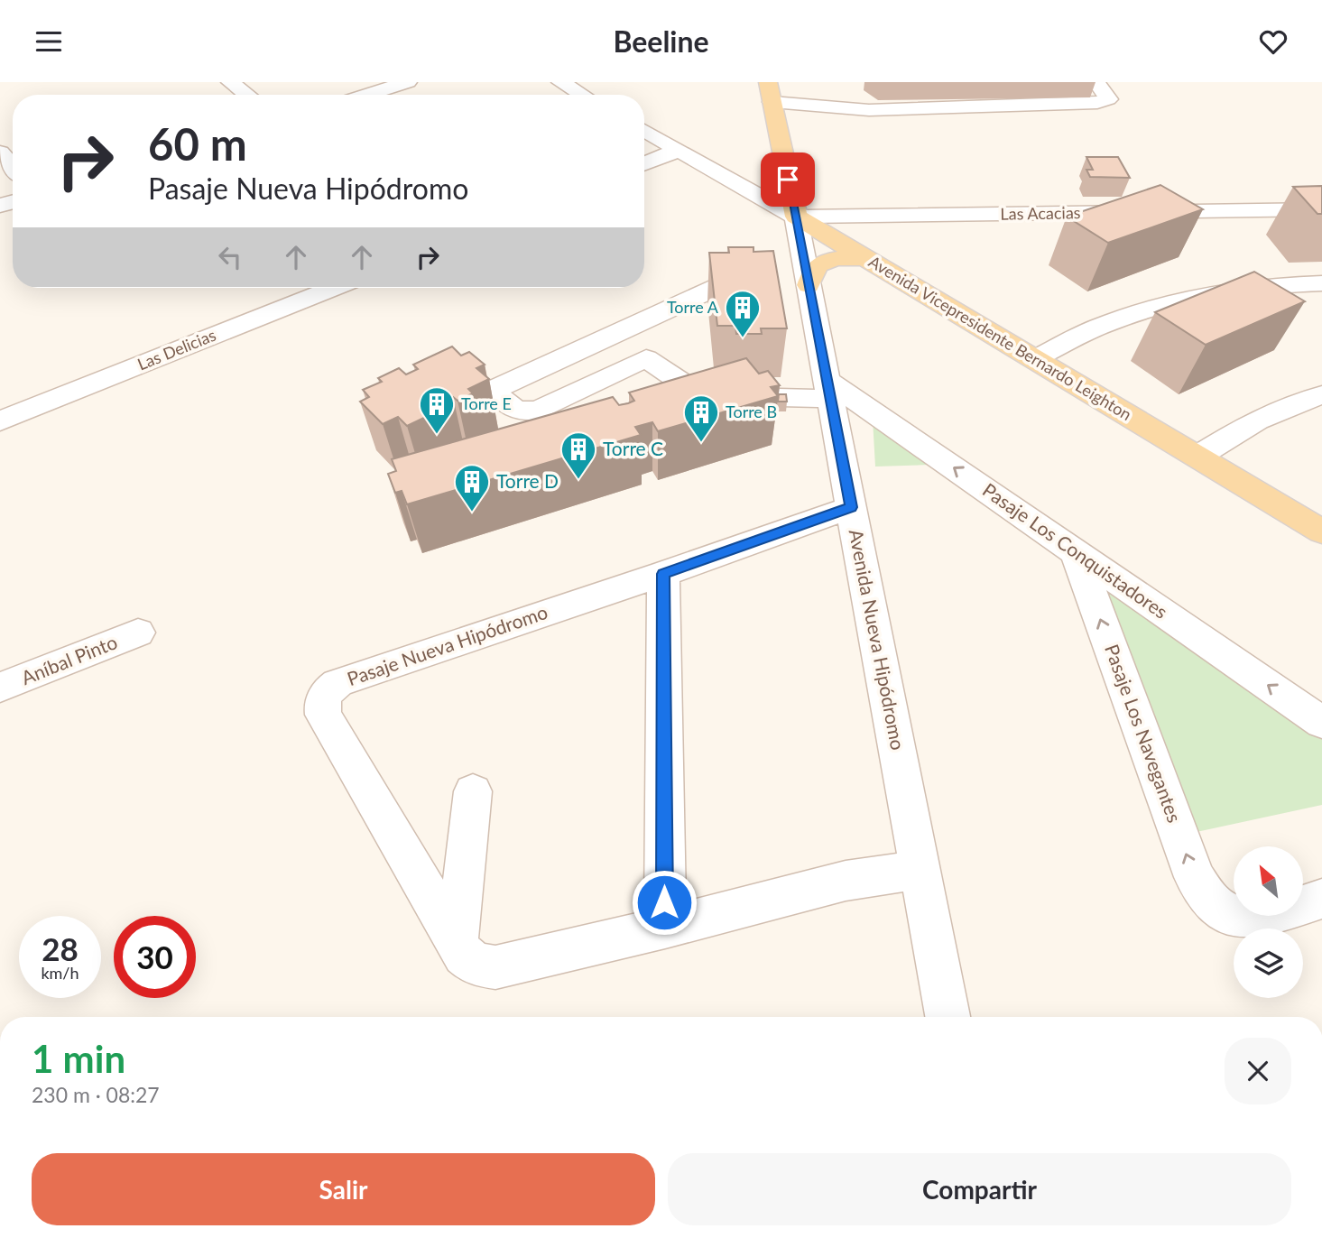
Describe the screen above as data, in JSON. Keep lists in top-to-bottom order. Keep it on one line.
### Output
{"streets":{"main road":["Avenida Vicepresidente Bernardo Leighton"],"street":["Las Acacias","Las Delicias","Pasaje Los Conquistadores","Avenida Nueva Hipódromo","Pasaje Nueva Hipódromo","Aníbal Pinto","Pasaje Los Navegantes"]},"crossings":[["Las Acacias","Avenida Vicepresidente Bernardo Leighton"],["Las Acacias","Avenida Nueva Hipódromo"],["Avenida Vicepresidente Bernardo Leighton","Avenida Nueva Hipódromo"],["Pasaje Los Conquistadores","Avenida Nueva Hipódromo"],["Pasaje Los Conquistadores","Pasaje Los Navegantes"],["Avenida Nueva Hipódromo","Pasaje Nueva Hipódromo"]],"one_way":["Pasaje Los Conquistadores","Pasaje Los Navegantes"],"places":{"building":["Torre A","Torre E","Torre B","Torre C","Torre D"]},"north":"top left","page":{"header":"Beeline","turn":["60 m","Pasaje Nueva Hipódromo"],"speed":"28 km/h","limit":"30","heading":["1 min","230 m · 08:27"],"buttons":["Salir","Compartir"]}}
